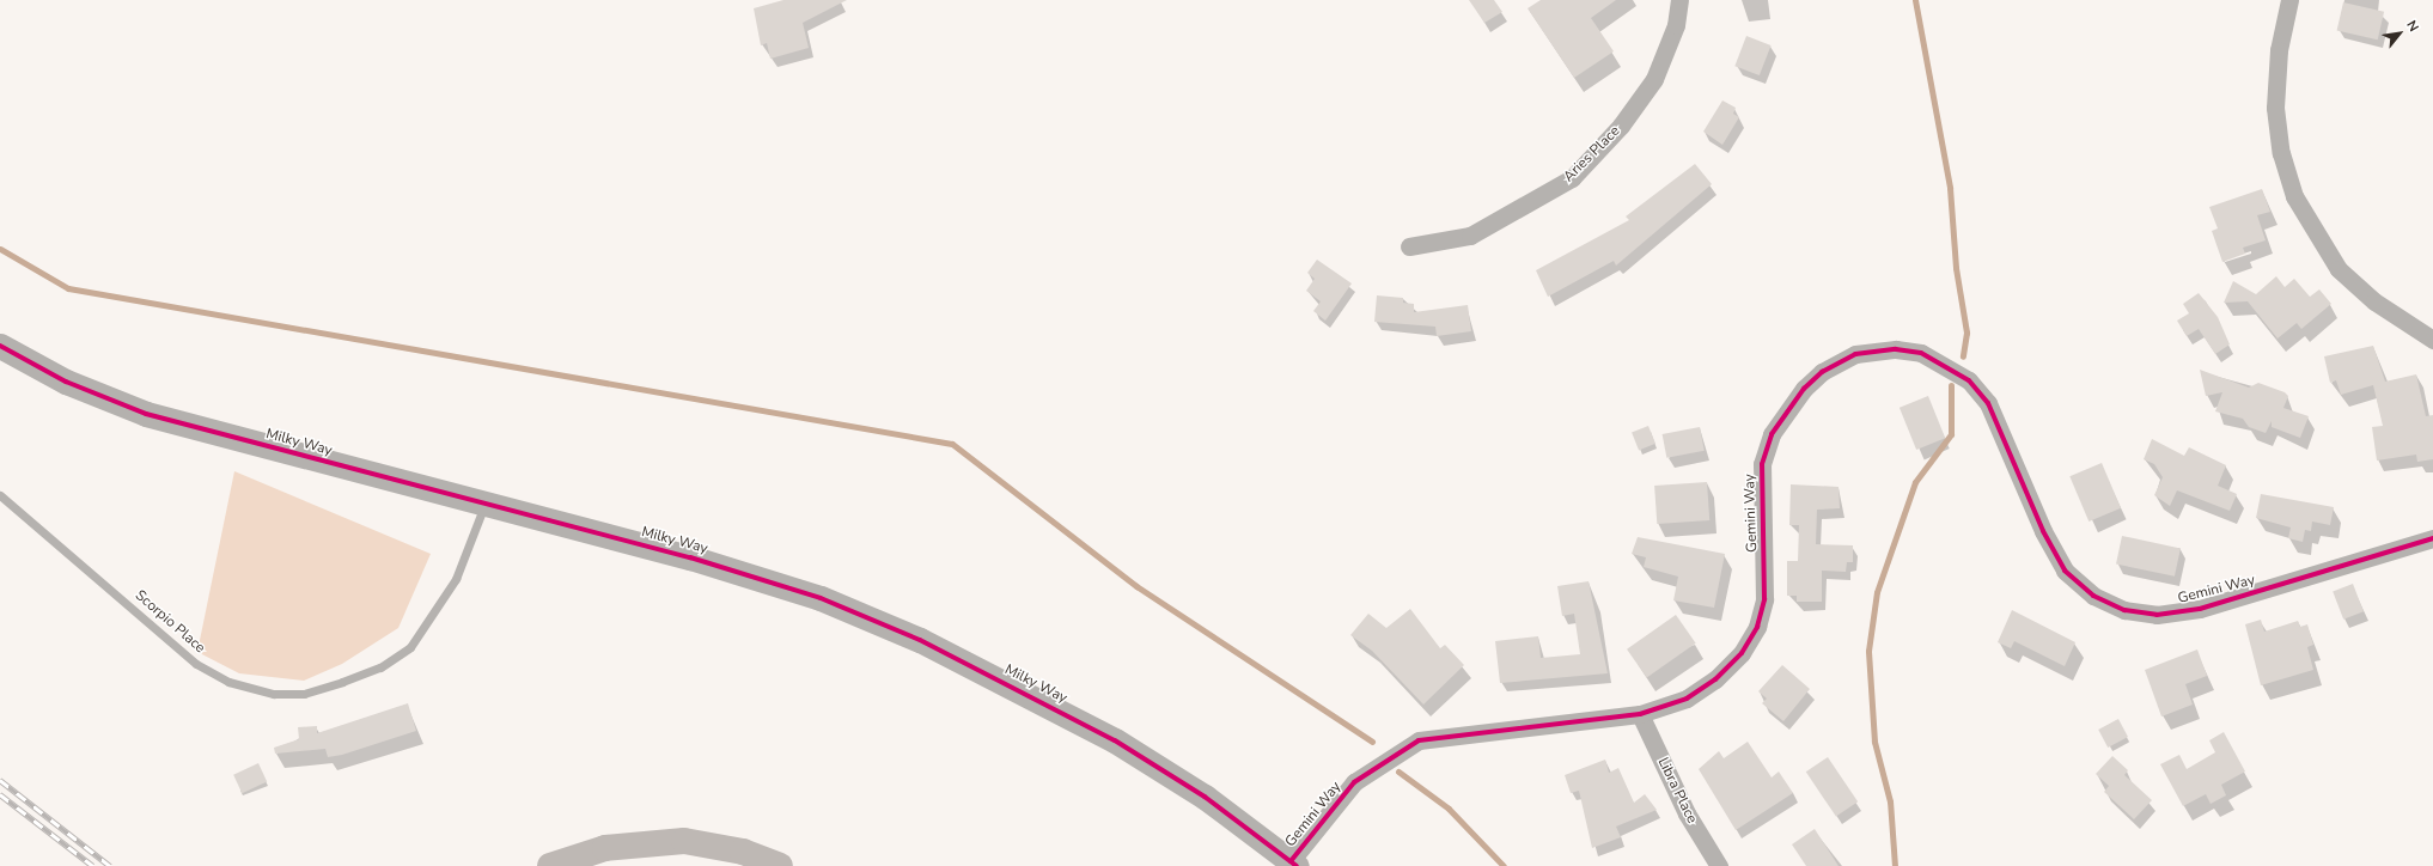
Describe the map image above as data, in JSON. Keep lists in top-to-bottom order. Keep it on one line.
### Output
{"streets":{"street":["Aries Place","Milky Way","Gemini Way","Libra Place"],"lane":["Scorpio Place"]},"crossings":[["Milky Way","Gemini Way"],["Milky Way","Scorpio Place"],["Gemini Way","Libra Place"]],"north":"top right"}
